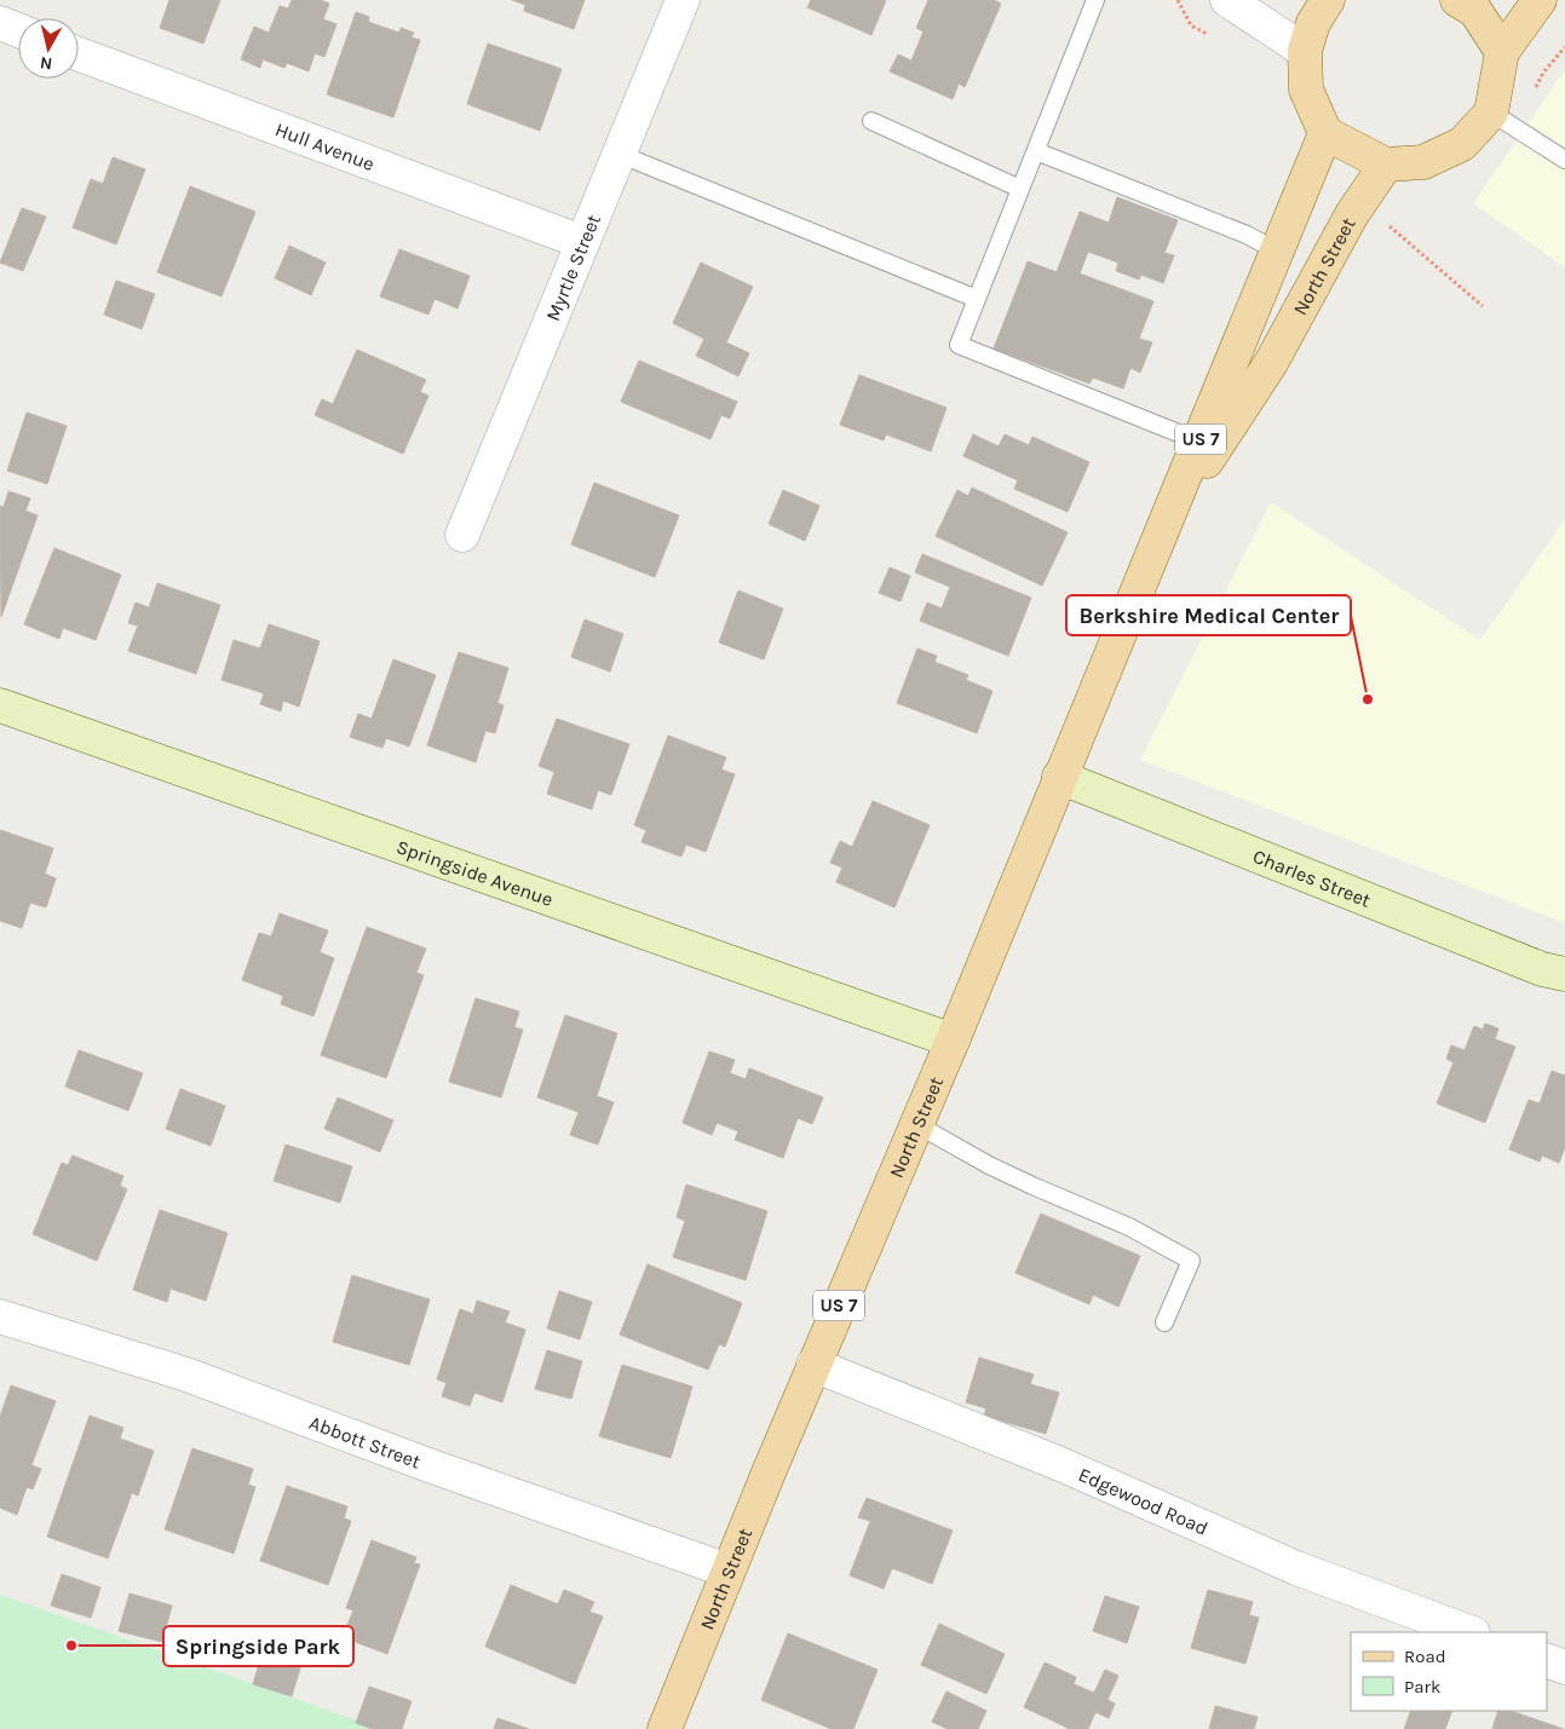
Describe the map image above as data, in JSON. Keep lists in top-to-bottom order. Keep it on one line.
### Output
{"streets":{"main road":["North Street","US 7"],"street":["Hull Avenue","Myrtle Street","Springside Avenue","Charles Street","Abbott Street","Edgewood Road"]},"crossings":[["Hull Avenue","Myrtle Street"],["North Street","Springside Avenue"],["North Street","Charles Street"],["North Street","Abbott Street"],["North Street","Edgewood Road"]],"places":["Berkshire Medical Center","Springside Park"],"legend":["Road","Park"],"north":"bottom"}
